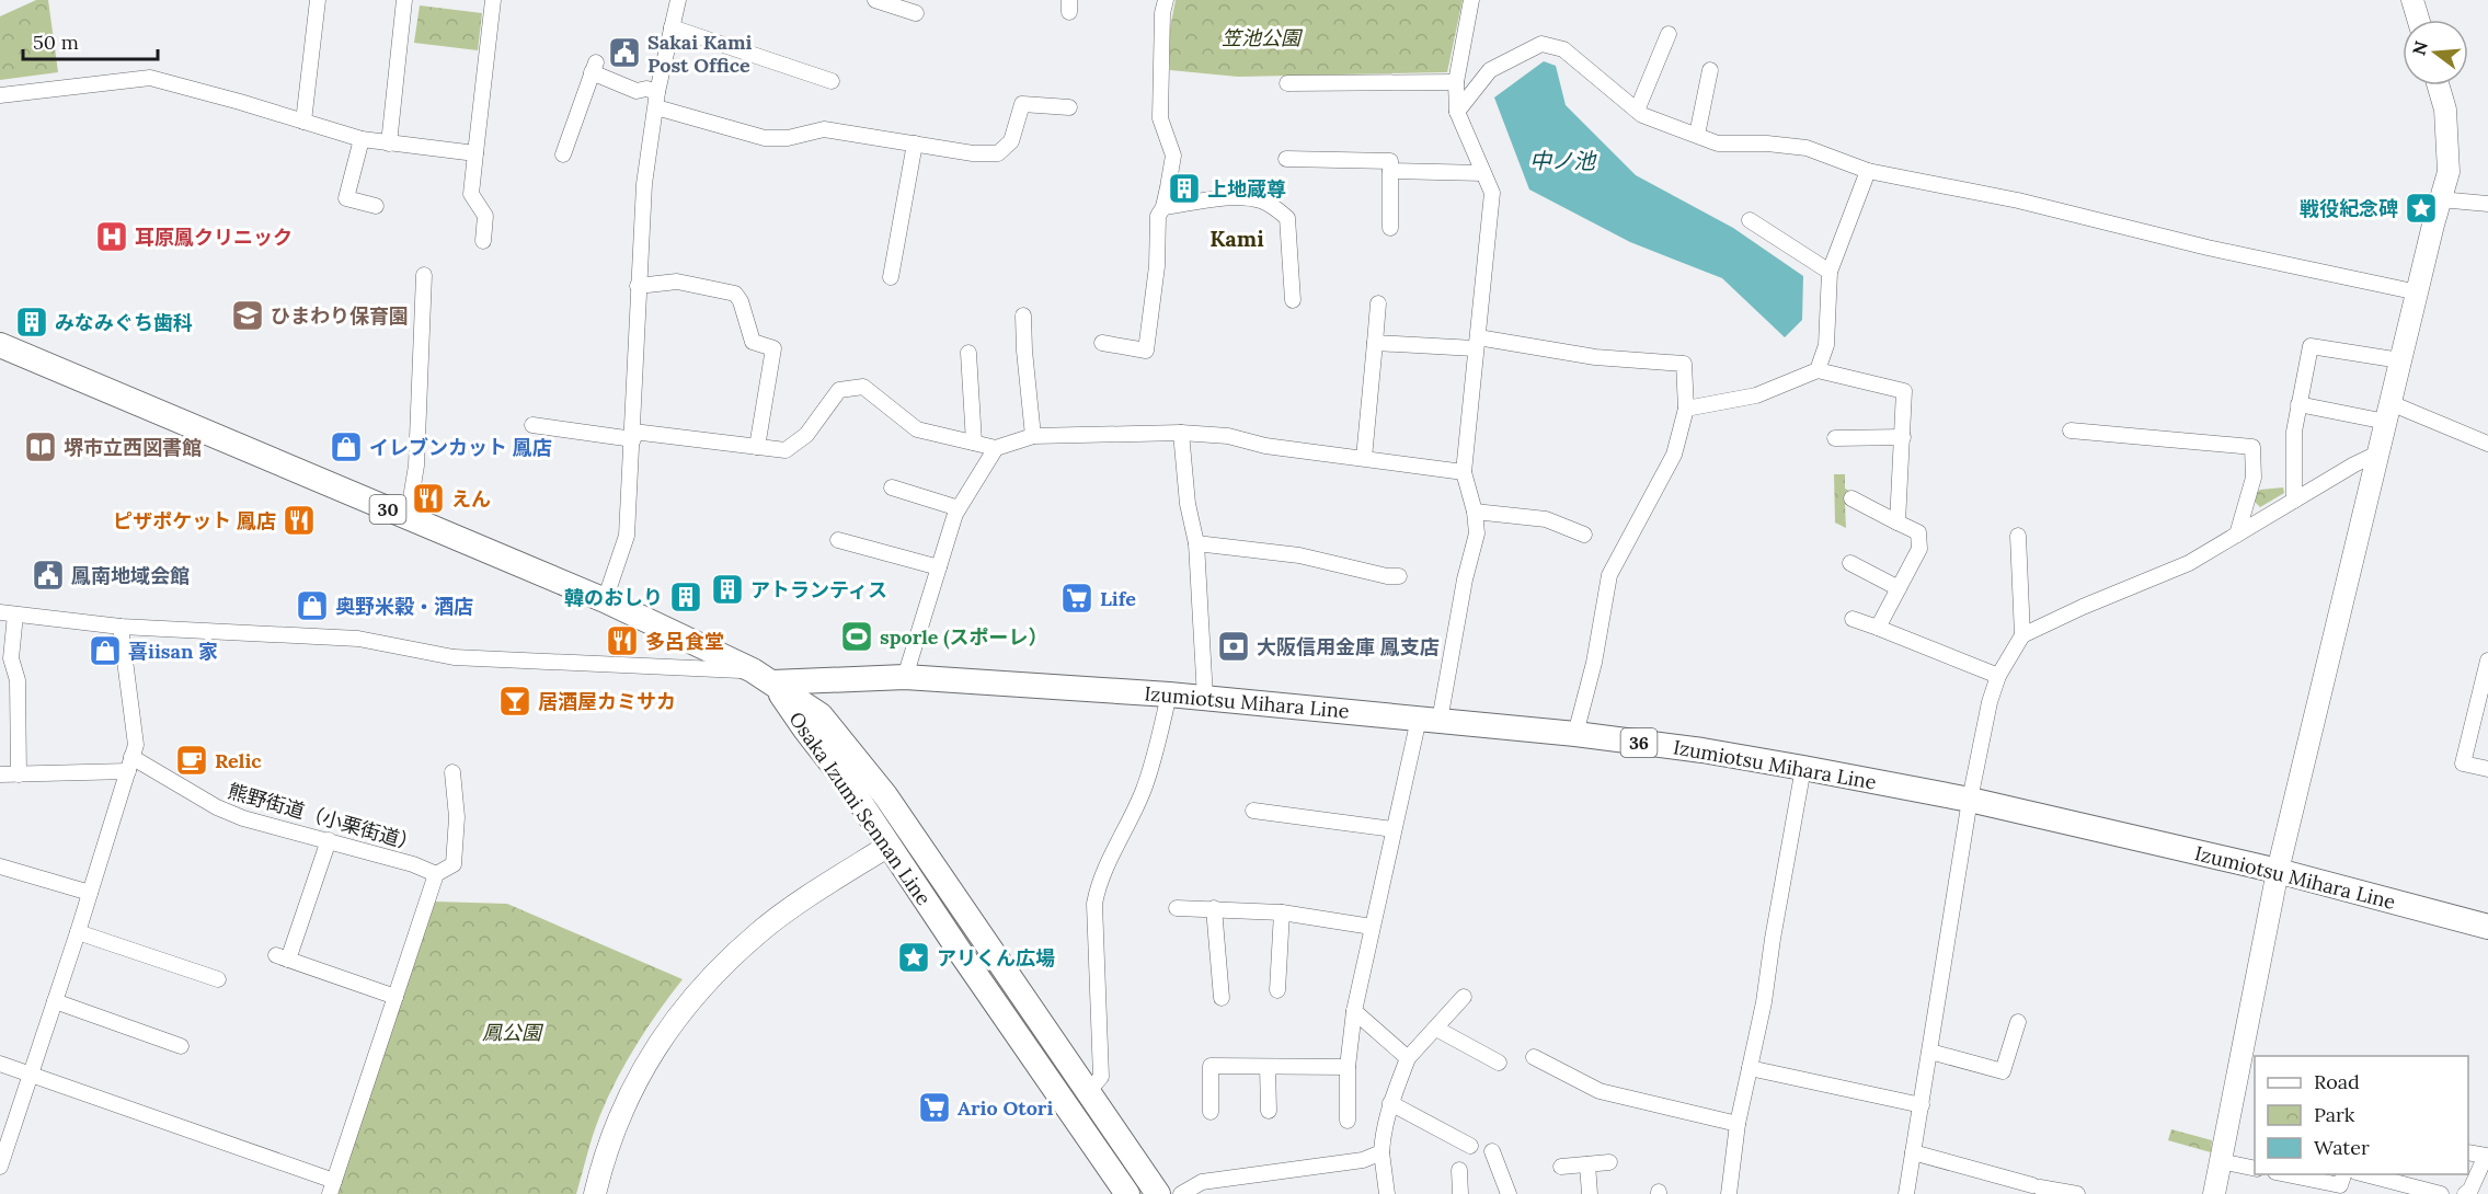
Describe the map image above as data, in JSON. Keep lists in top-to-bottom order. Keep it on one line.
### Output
{"streets":{"main road":["30","Izumiotsu Mihara Line","36","Osaka Izumi Sennan Line"],"street":["熊野街道（小栗街道）"]},"crossings":[["Izumiotsu Mihara Line","Osaka Izumi Sennan Line"]],"districts":["Kami"],"water":["中ノ池"],"parks":["笠池公園","鳳公園"],"places":{"public building":["Sakai Kami Post Office","鳳南地域会館"],"building":["上地蔵尊","みなみぐち歯科","アトランティス","韓のおしり"],"place":["戦役紀念碑","アリくん広場"],"hospital":["耳原鳳クリニック"],"school or university":["ひまわり保育園"],"library":["堺市立西図書館"],"shop":["イレブンカット 鳳店","奥野米穀・酒店","喜iisan 家"],"restaurant":["えん","ピザポケット 鳳店","多呂食堂"],"supermarket":["Life","Ario Otori"],"sports":["sporle (スポーレ）"],"bank":["大阪信用金庫 鳳支店"],"bar":["居酒屋カミサカ"],"cafe":["Relic"]},"legend":["Road","Park","Water"],"scale_bar":"50 m","north":"left"}
